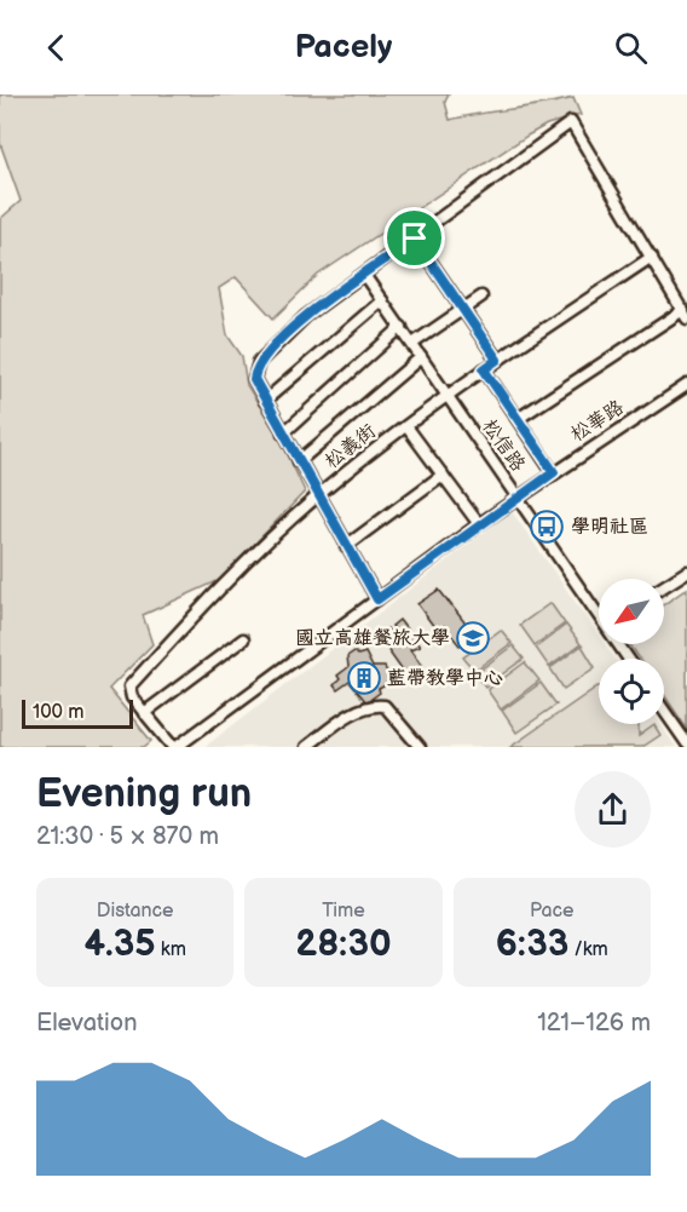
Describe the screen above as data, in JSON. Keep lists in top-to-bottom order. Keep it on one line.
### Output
{"streets":{"street":["松華路","松信路","松義街"]},"crossings":[["松華路","松信路"],["松華路","松義街"],["松信路","松義街"]],"places":{"bus stop":["學明社區"],"school or university":["國立高雄餐旅大學"],"building":["藍帶教學中心"]},"scale_bar":"100 m","north":"bottom left","page":{"header":"Pacely","scale":"100 m","heading":["Evening run","21:30 · 5 × 870 m"],"stats":[["Distance","4.35 km"],["Time","28:30"],["Pace","6:33 /km"]],"chart":["Elevation","121–126 m"]}}
